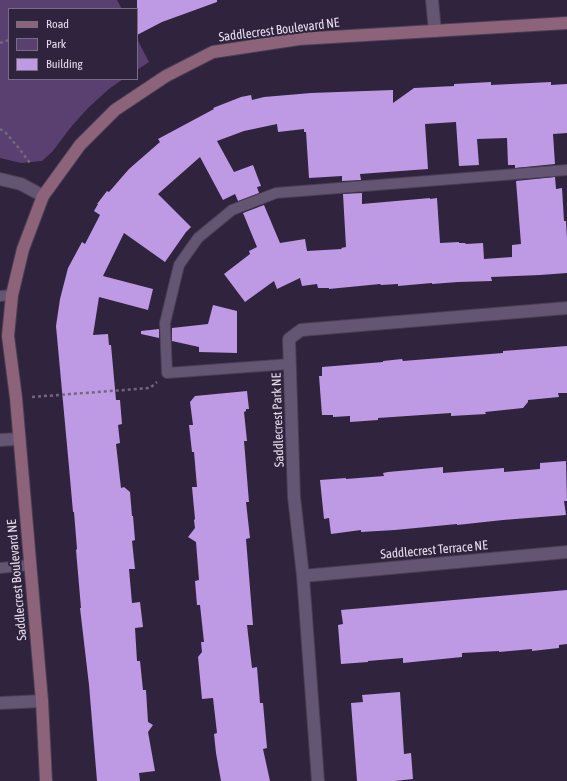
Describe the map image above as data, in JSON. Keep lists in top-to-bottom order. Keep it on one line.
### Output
{"streets":{"street":["Saddlecrest Boulevard NE","Saddlecrest Park NE","Saddlecrest Terrace NE"]},"crossings":[["Saddlecrest Park NE","Saddlecrest Terrace NE"]],"legend":["Road","Park","Building"]}
